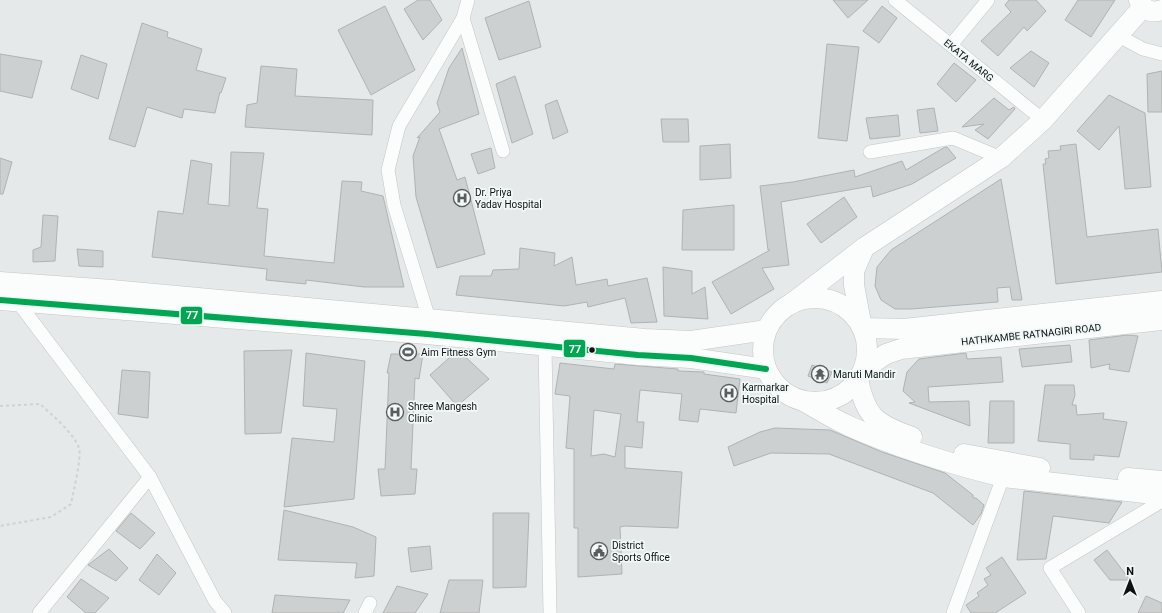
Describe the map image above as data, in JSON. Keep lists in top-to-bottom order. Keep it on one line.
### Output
{"streets":{"main road":["HATHKAMBE RATNAGIRI ROAD"],"street":["EKATA MARG"]},"places":{"hospital":["Dr. Priya Yadav Hospital","Karmarkar Hospital","Shree Mangesh Clinic"],"sports":["Aim Fitness Gym"],"temple":["Maruti Mandir"],"public building":["District Sports Office"]},"lines":["transit line 77"],"north":"top"}
